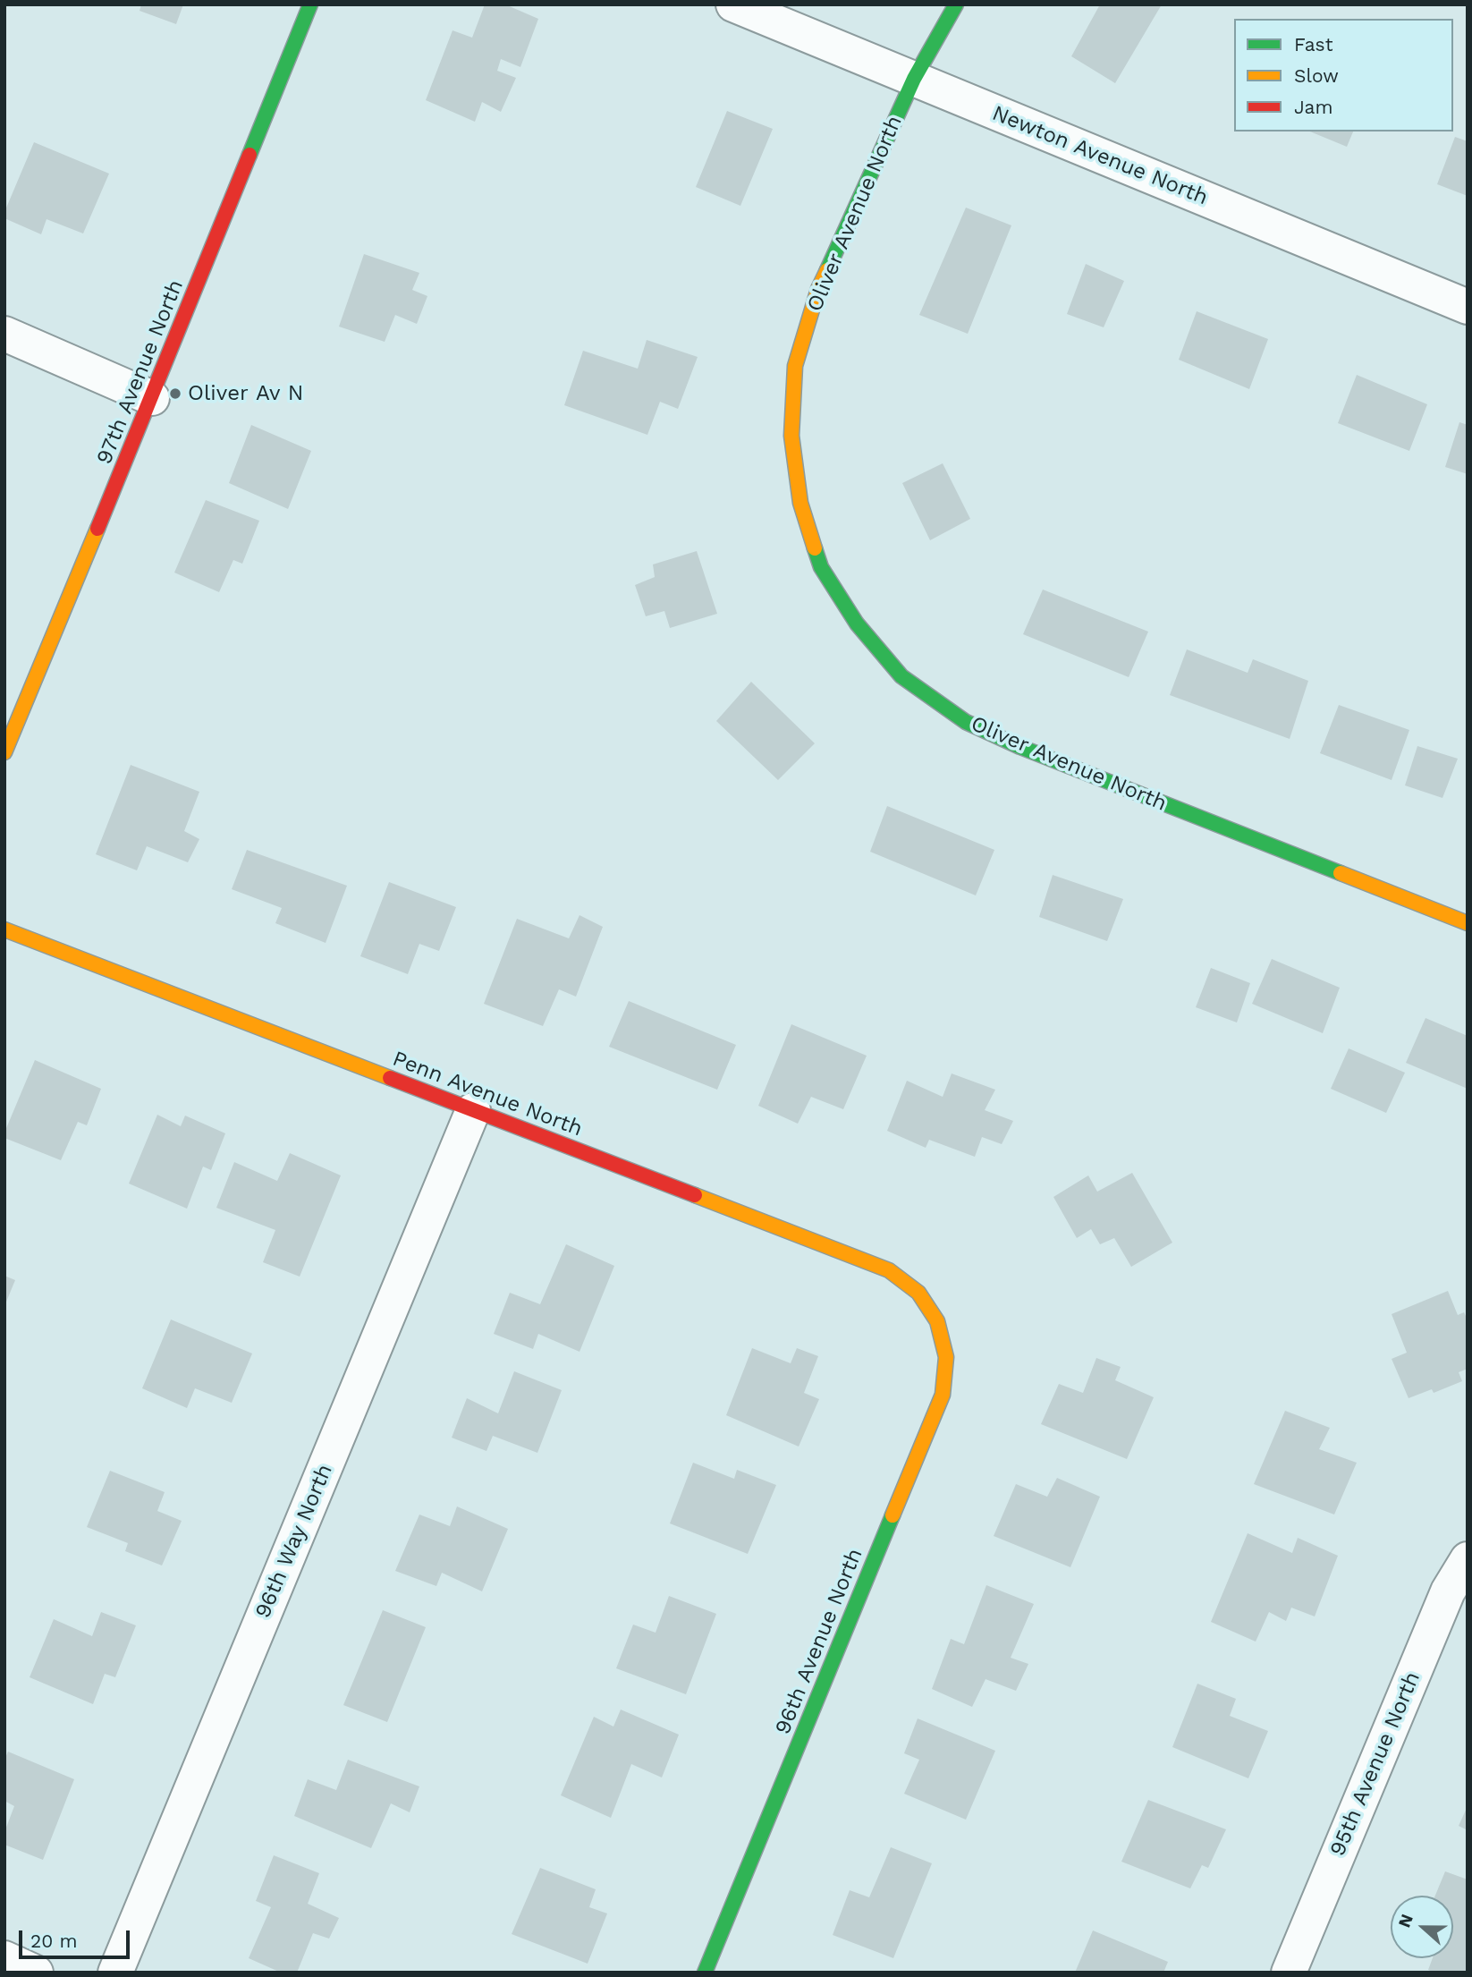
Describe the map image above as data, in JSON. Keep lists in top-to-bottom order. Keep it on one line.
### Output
{"streets":{"street":["Newton Avenue North","Oliver Avenue North","97th Avenue North","Penn Avenue North","96th Way North","96th Avenue North","95th Avenue North"]},"crossings":[["Newton Avenue North","Oliver Avenue North"],["Penn Avenue North","96th Way North"],["Penn Avenue North","96th Avenue North"]],"places":["Oliver Av N"],"legend":["Fast","Slow","Jam"],"scale_bar":"20 m","north":"left"}
